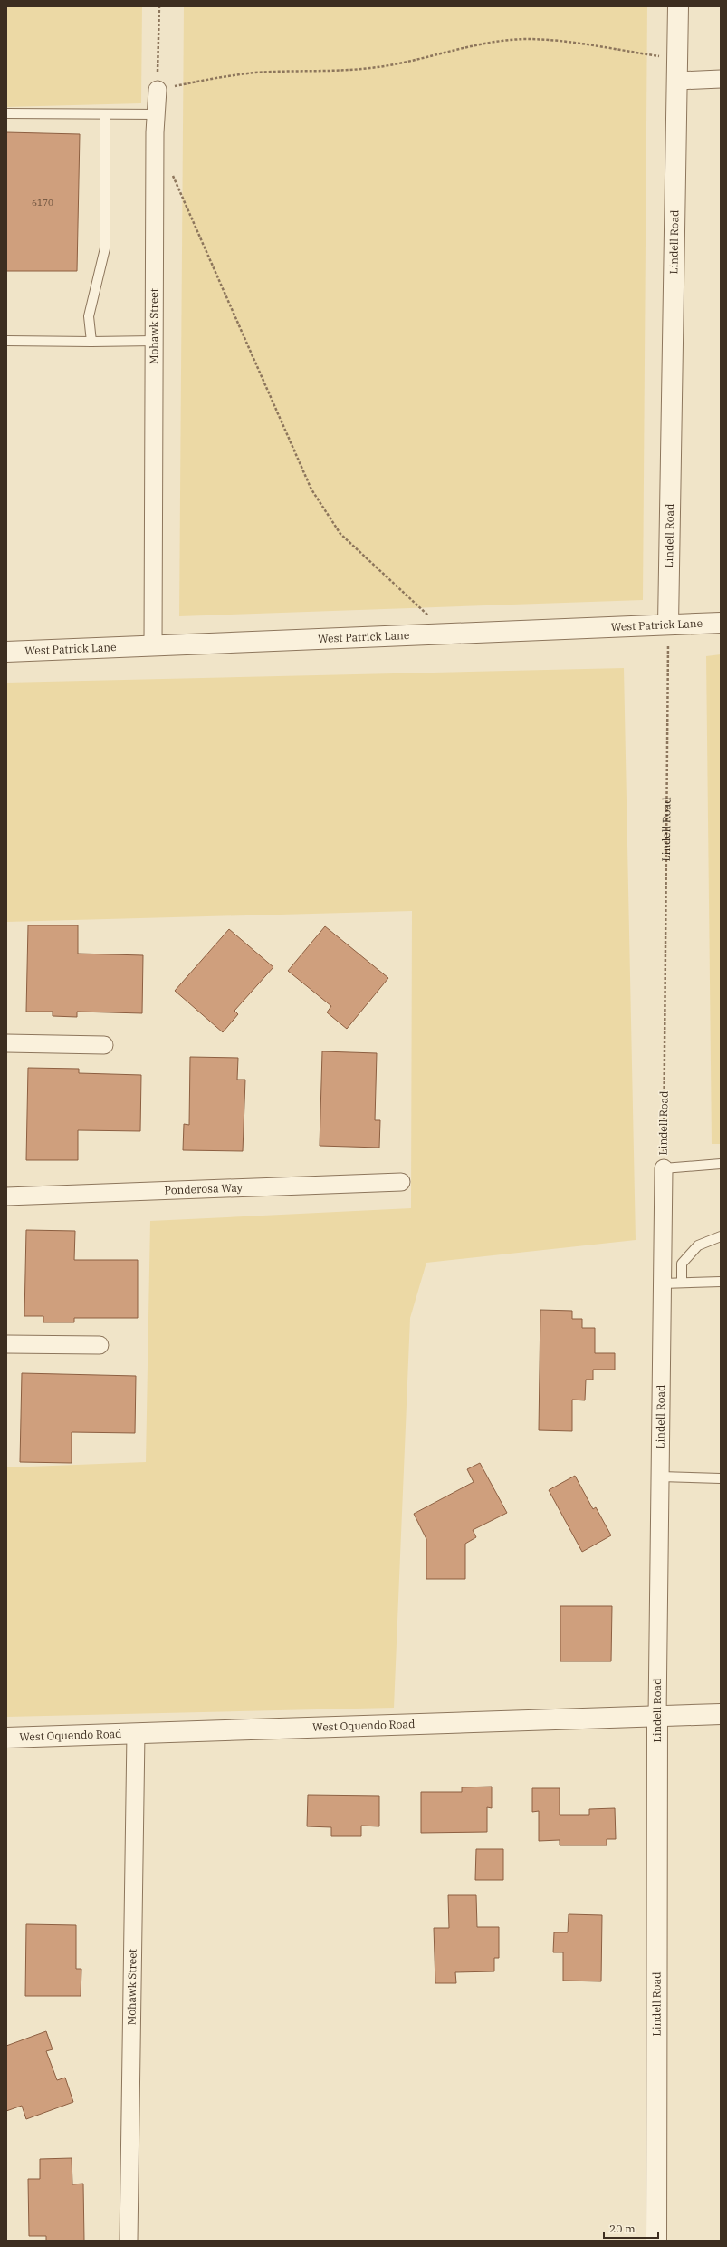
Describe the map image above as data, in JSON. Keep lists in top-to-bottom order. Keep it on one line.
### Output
{"streets":{"street":["Lindell Road","Mohawk Street","West Patrick Lane","Ponderosa Way","West Oquendo Road"]},"crossings":[["Lindell Road","West Patrick Lane"],["Lindell Road","West Oquendo Road"],["Mohawk Street","West Patrick Lane"],["Mohawk Street","West Oquendo Road"]],"house_numbers":["6170"],"scale_bar":"20 m"}
